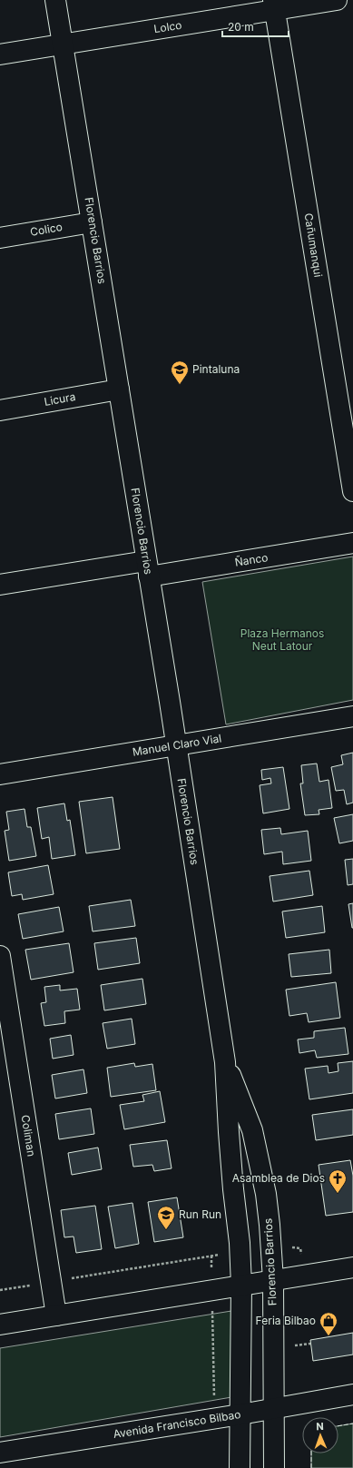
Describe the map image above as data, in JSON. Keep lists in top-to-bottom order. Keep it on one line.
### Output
{"streets":{"main road":["Lolco","Colico","Florencio Barrios","Cañumanqui","Licura","Ñanco","Manuel Claro Vial","Coliman","Avenida Francisco Bilbao"]},"crossings":[["Lolco","Florencio Barrios"],["Lolco","Cañumanqui"],["Colico","Florencio Barrios"],["Florencio Barrios","Licura"],["Florencio Barrios","Ñanco"],["Florencio Barrios","Manuel Claro Vial"],["Florencio Barrios","Avenida Francisco Bilbao"]],"parks":["Plaza Hermanos Neut Latour"],"places":{"school or university":["Pintaluna","Run Run"],"church":["Asamblea de Dios"],"shop":["Feria Bilbao"]},"scale_bar":"20 m","north":"top"}
